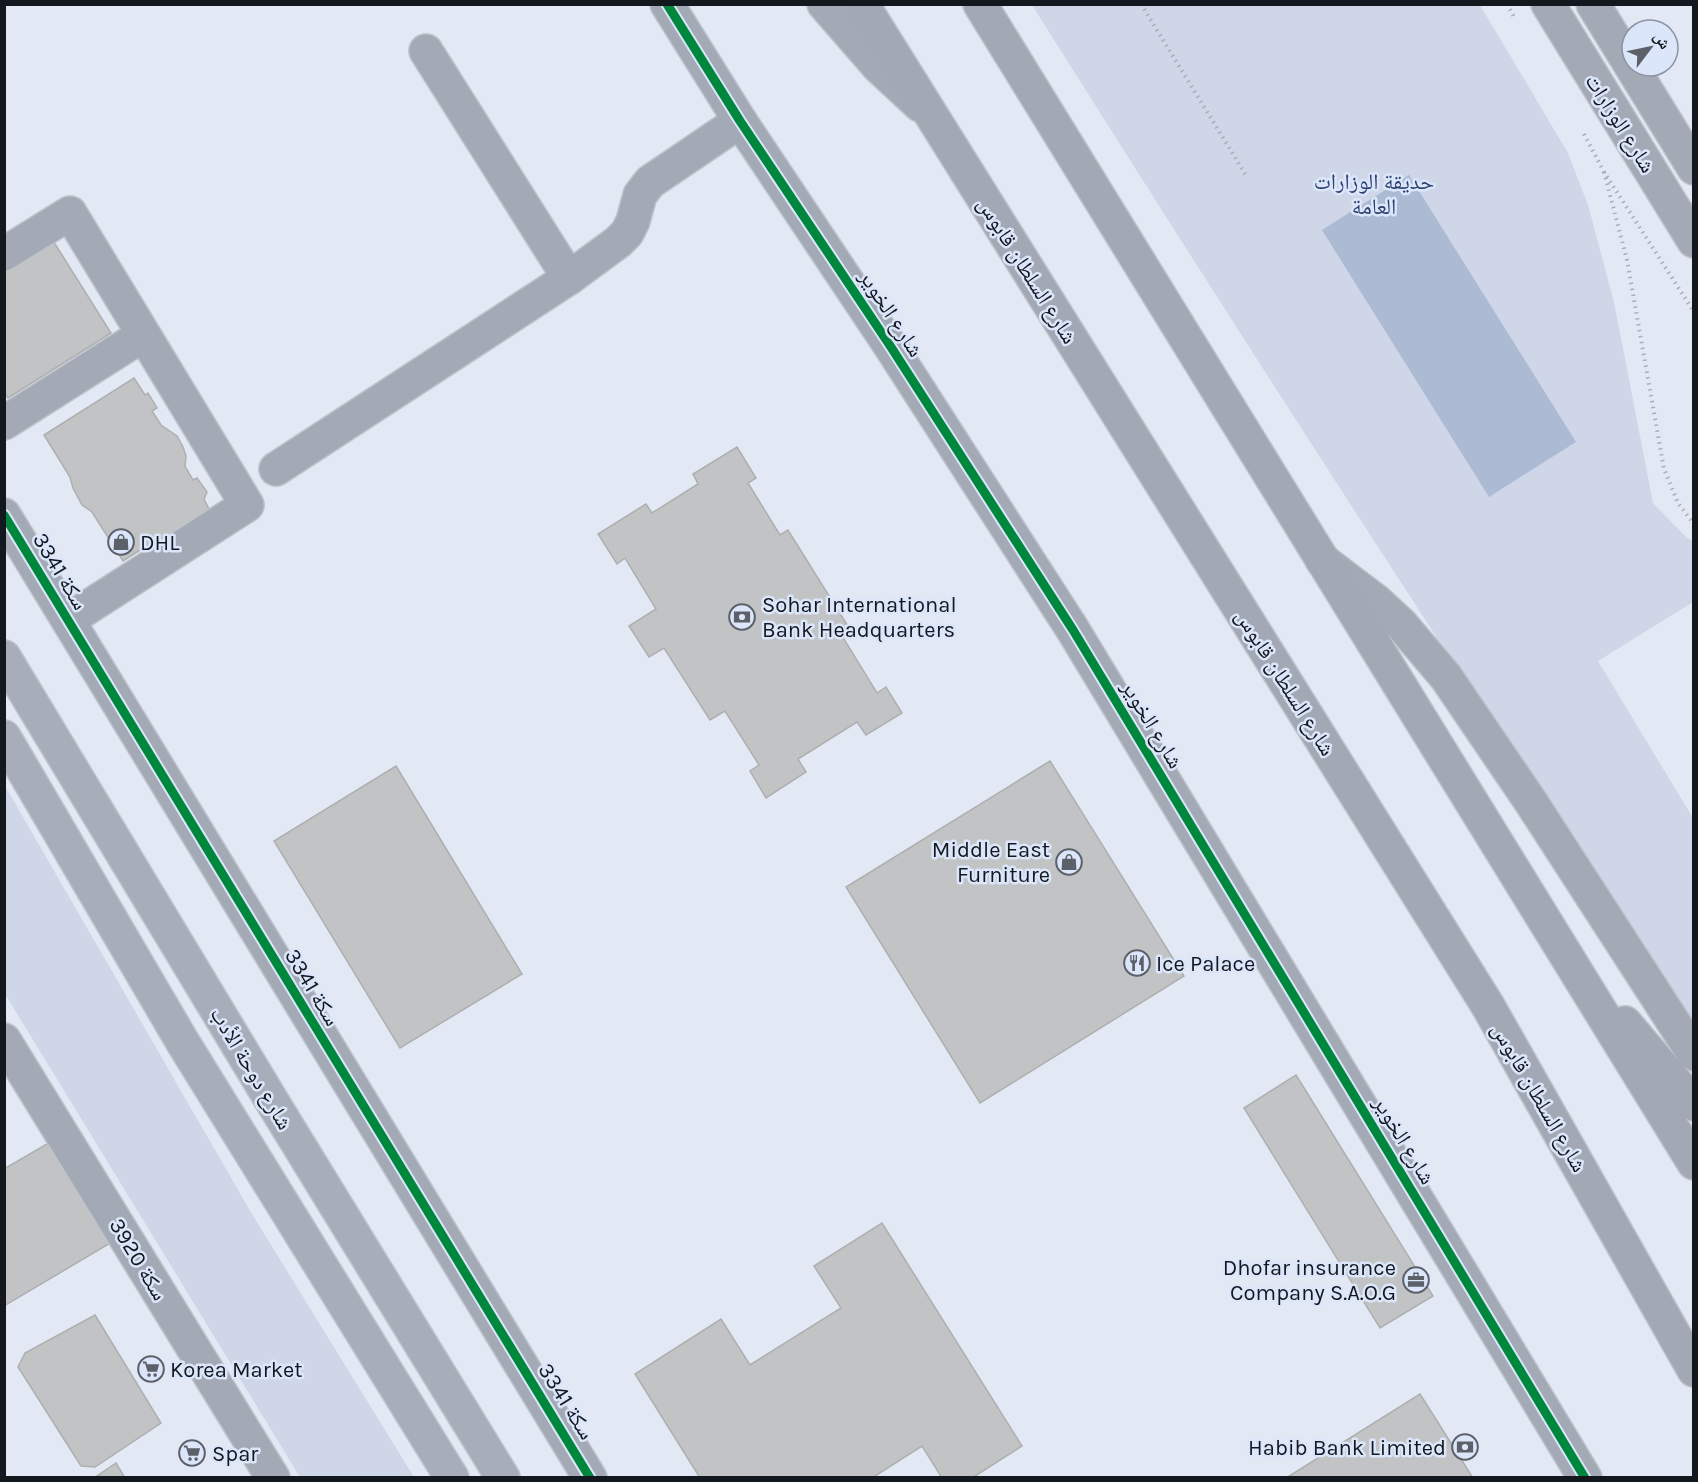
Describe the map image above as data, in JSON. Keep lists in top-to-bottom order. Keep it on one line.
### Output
{"streets":{"highway":["شارع السلطان قابوس"],"main road":["شارع دوحة الأدب"],"street":["شارع الوزارات","شارع الخوير","سكة 3341","سكة 3920"]},"parks":["حديقة الوزارات العامة"],"places":{"shop":["DHL","Middle East Furniture"],"bank":["Sohar International Bank Headquarters","Habib Bank Limited"],"restaurant":["Ice Palace"],"office":["Dhofar insurance Company S.A.O.G"],"supermarket":["Korea Market","Spar"]},"north":"top right"}
